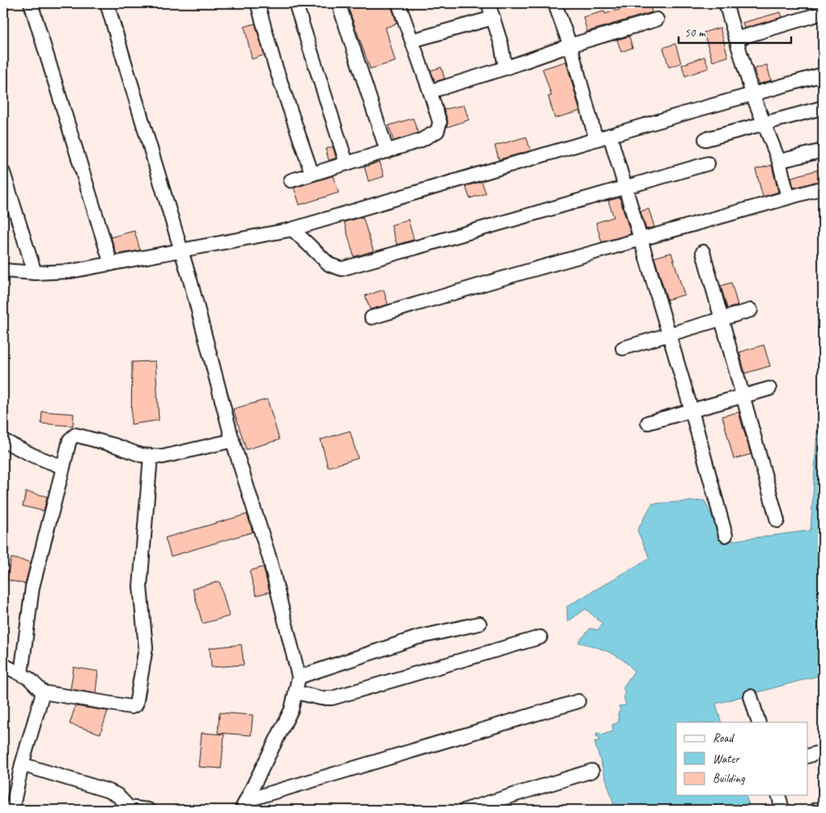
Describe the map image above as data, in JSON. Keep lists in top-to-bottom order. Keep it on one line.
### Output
{"legend":["Road","Water","Building"],"scale_bar":"50 m"}
